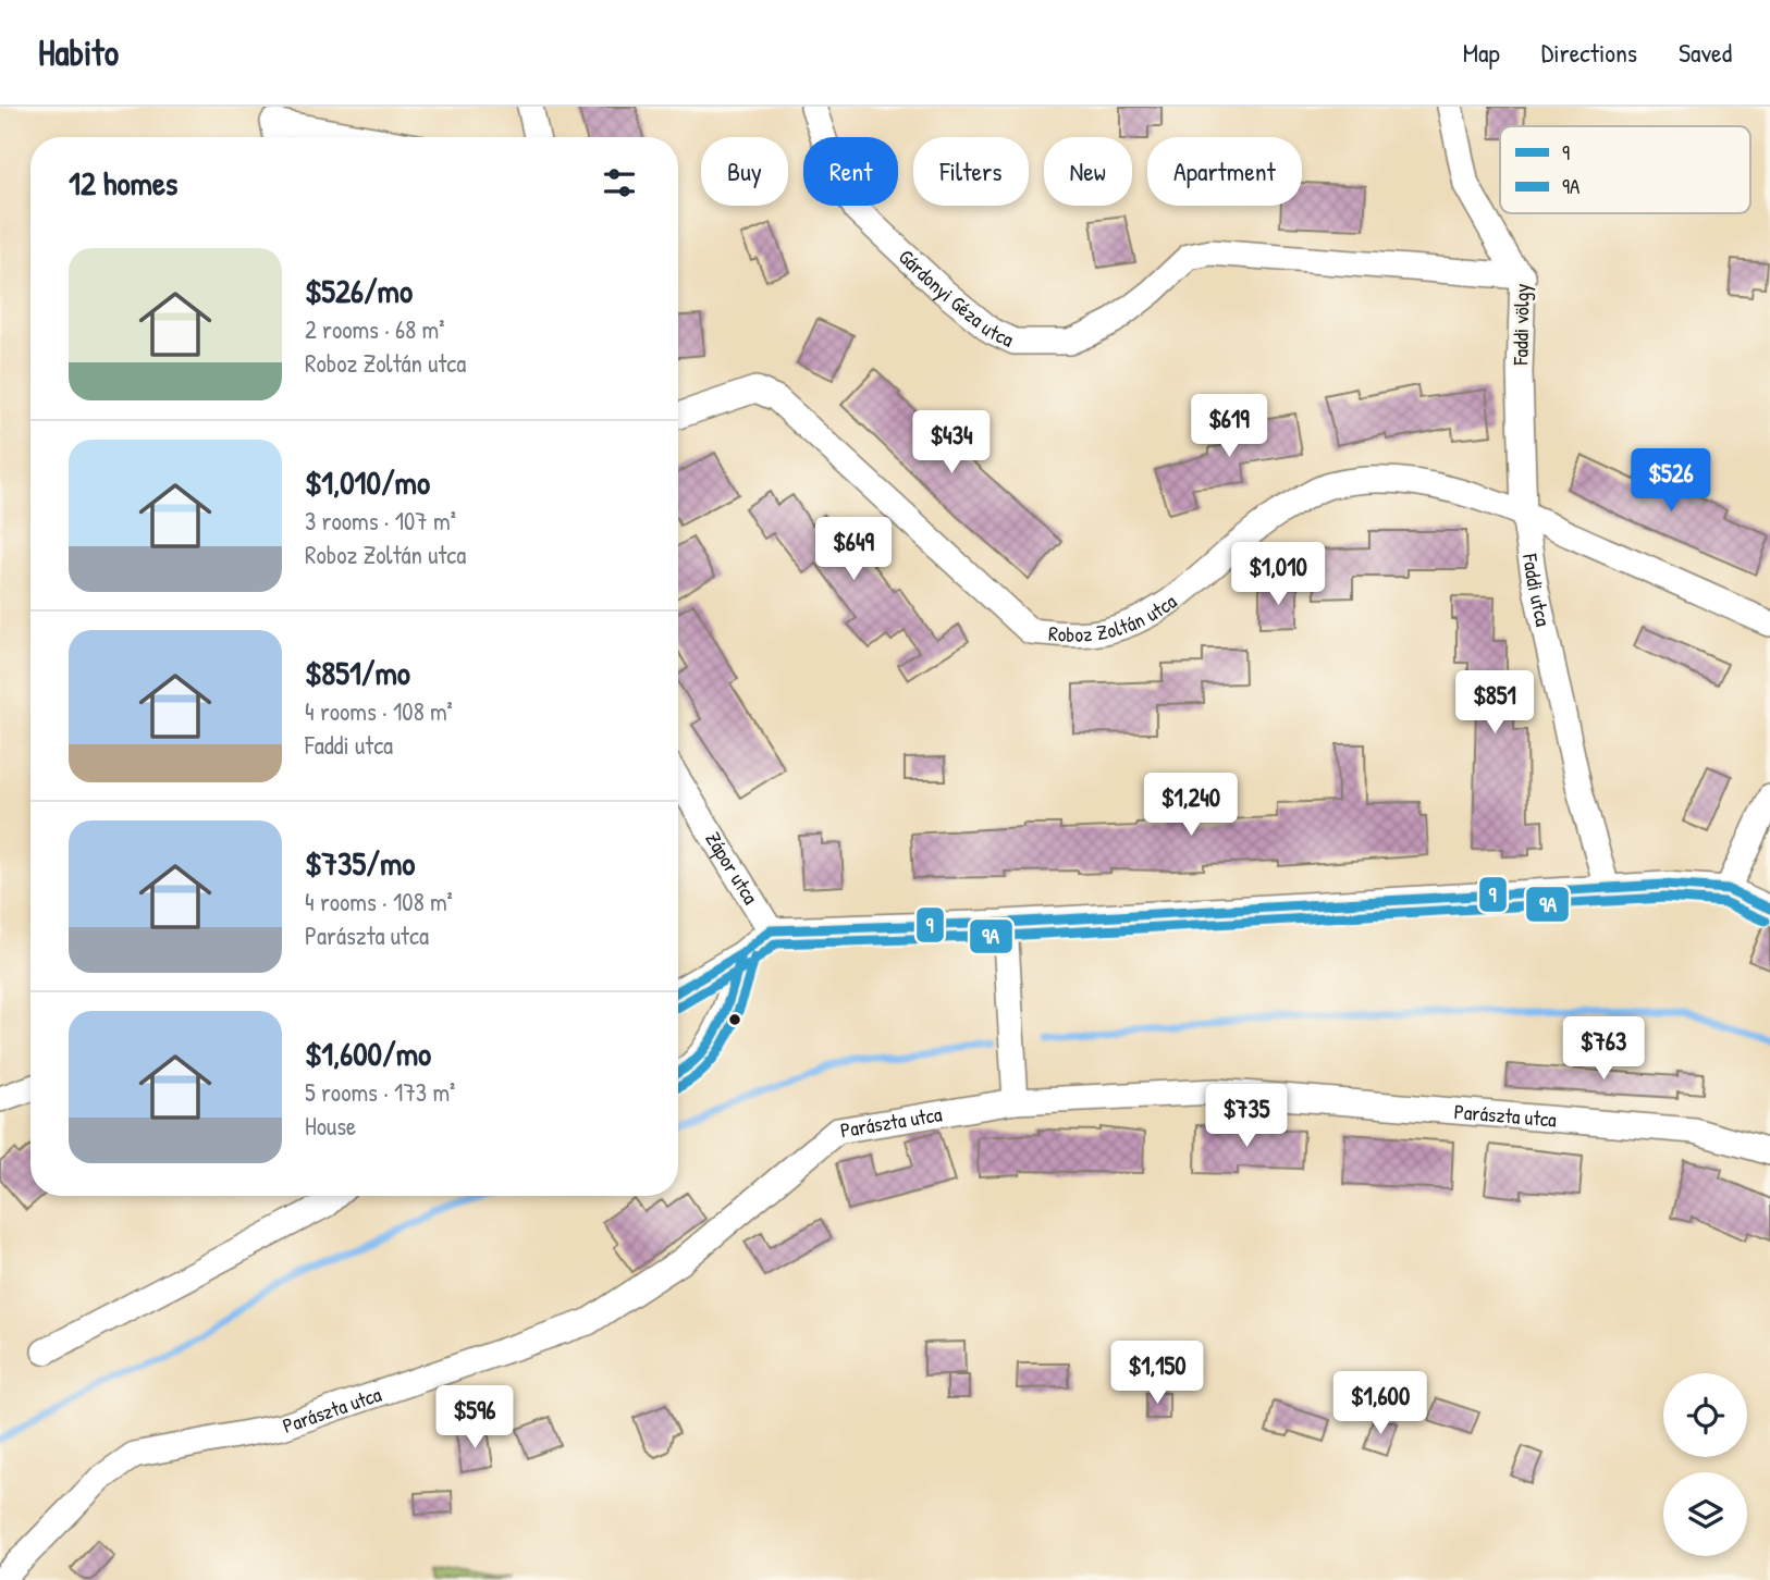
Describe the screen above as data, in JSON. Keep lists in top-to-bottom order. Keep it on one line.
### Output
{"streets":{"street":["Gárdonyi Géza utca","Faddi völgy","Faddi utca","Roboz Zoltán utca","Zápor utca","Parászta utca"]},"crossings":[["Gárdonyi Géza utca","Faddi völgy"],["Faddi völgy","Faddi utca"],["Faddi völgy","Roboz Zoltán utca"],["Faddi utca","Roboz Zoltán utca"]],"lines":["transit line 9","transit line 9A"],"legend":["9","9A"],"page":{"header":"Habito","nav":["Map","Directions","Saved"],"chip":["Buy","Rent","Filters","New","Apartment"],"heading":"12 homes","list":[{"name":"$526/mo","note":"2 rooms · 68 m² · Roboz Zoltán utca"},{"name":"$1,010/mo","note":"3 rooms · 107 m² · Roboz Zoltán utca"},{"name":"$851/mo","note":"4 rooms · 108 m² · Faddi utca"},{"name":"$735/mo","note":"4 rooms · 108 m² · Parászta utca"},{"name":"$1,600/mo","note":"5 rooms · 173 m² · House"}],"price":["$619","$434","$526","$649","$1,010","$851","$1,240","$763","$735","$1,150","$1,600","$596"]}}
